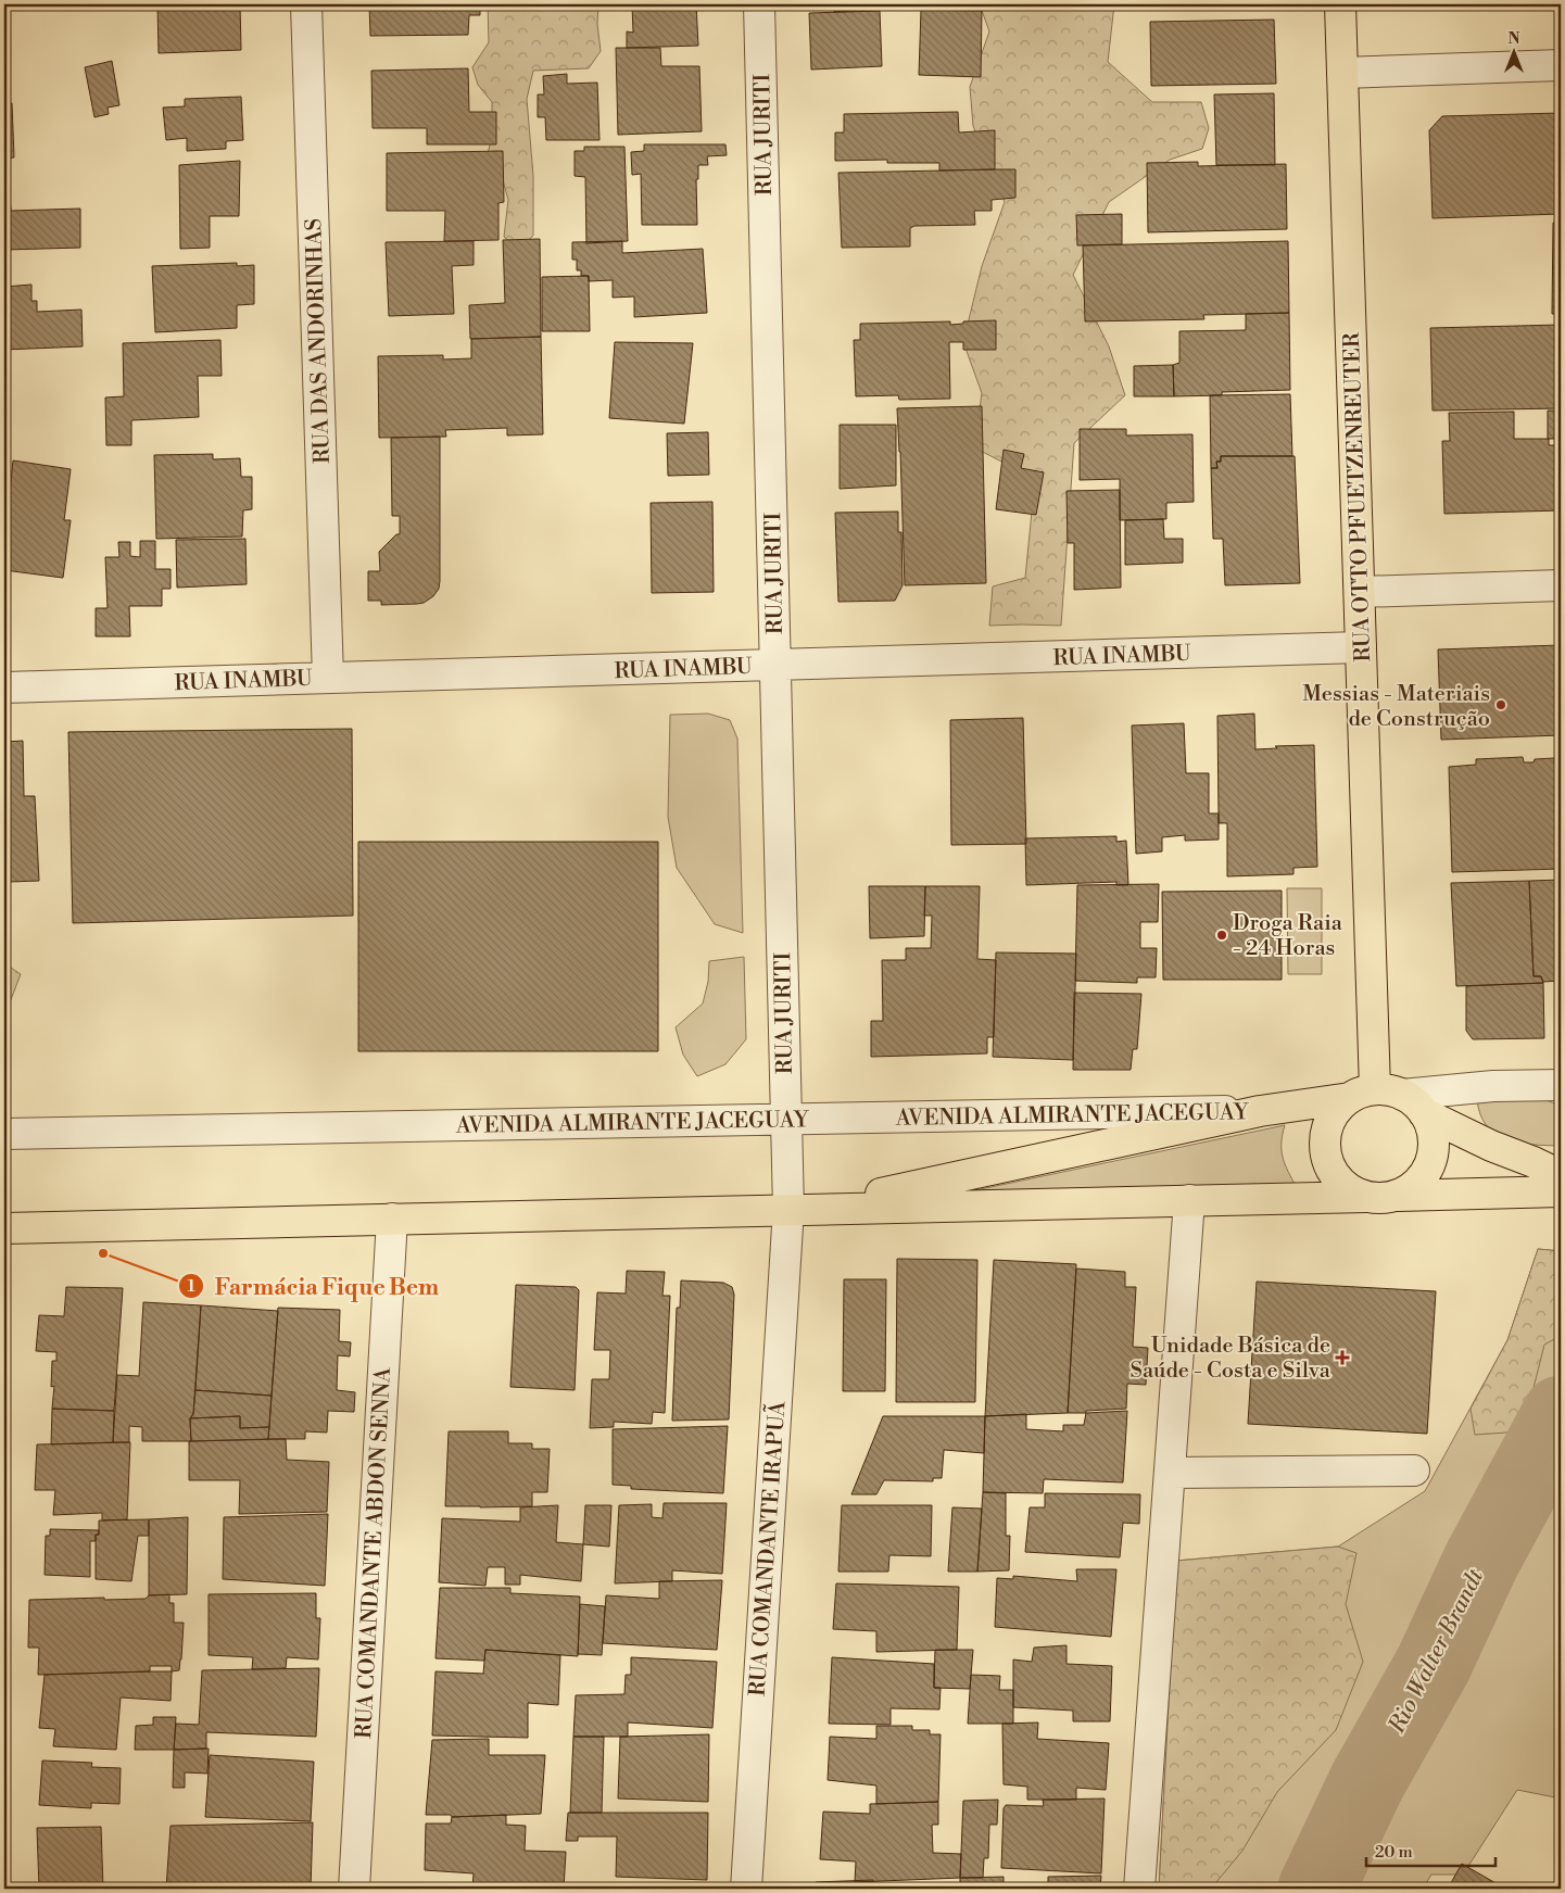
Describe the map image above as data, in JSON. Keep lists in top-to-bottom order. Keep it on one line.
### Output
{"streets":{"main road":["RUA OTTO PFUETZENREUTER","AVENIDA ALMIRANTE JACEGUAY"],"street":["RUA JURITI","RUA DAS ANDORINHAS","RUA INAMBU","RUA COMANDANTE IRAPUÃ","RUA COMANDANTE ABDON SENNA"]},"crossings":[["RUA JURITI","RUA INAMBU"],["RUA JURITI","AVENIDA ALMIRANTE JACEGUAY"],["RUA JURITI","RUA COMANDANTE IRAPUÃ"],["RUA DAS ANDORINHAS","RUA INAMBU"],["RUA OTTO PFUETZENREUTER","RUA INAMBU"],["RUA OTTO PFUETZENREUTER","AVENIDA ALMIRANTE JACEGUAY"],["AVENIDA ALMIRANTE JACEGUAY","RUA COMANDANTE IRAPUÃ"],["AVENIDA ALMIRANTE JACEGUAY","RUA COMANDANTE ABDON SENNA"]],"water":["Rio Walter Brandt"],"places":{"other":["Messias - Materiais de Construção","Droga Raia - 24 Horas","Farmácia Fique Bem"],"health":["Unidade Básica de Saúde - Costa e Silva"]},"scale_bar":"20 m","north":"top"}
